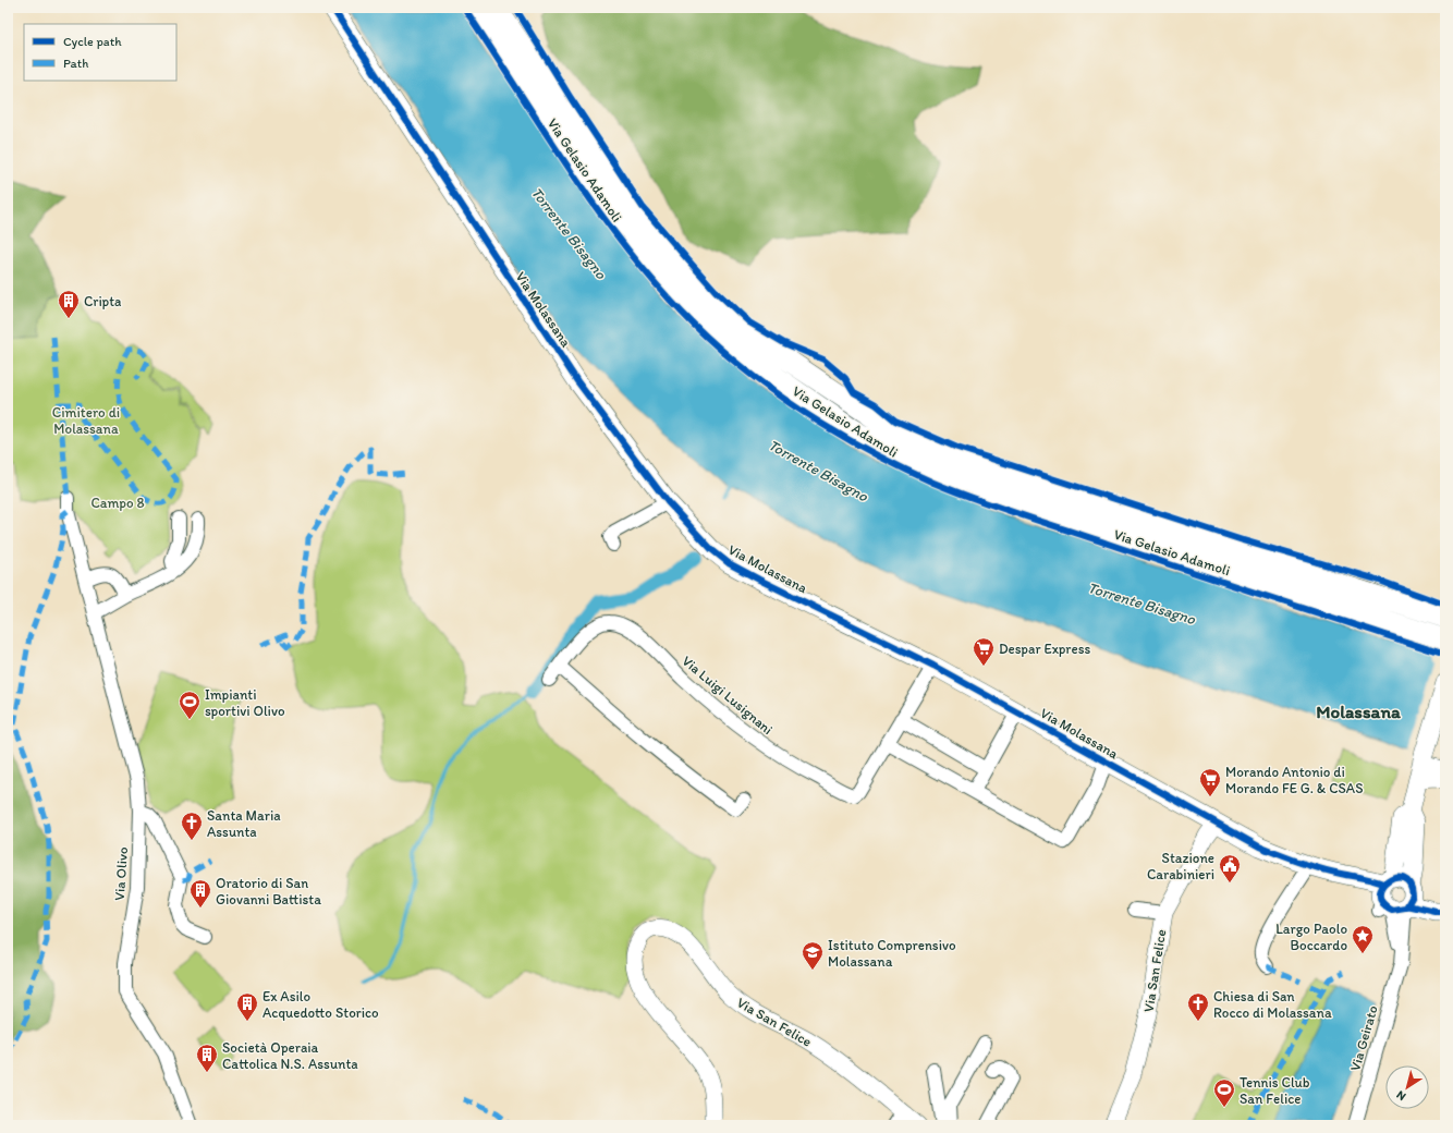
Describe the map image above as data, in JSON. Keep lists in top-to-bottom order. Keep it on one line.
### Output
{"streets":{"main road":["Via Gelasio Adamoli","Via Molassana"],"street":["Via Luigi Lusignani","Via Olivo","Via San Felice","Via Geirato"]},"crossings":[["Via Molassana","Via San Felice"],["Via Molassana","Via Geirato"]],"districts":["Molassana"],"water":["Torrente Bisagno"],"parks":["Cimitero di Molassana","Campo 8"],"places":{"building":["Cripta","Oratorio di San Giovanni Battista","Ex Asilo Acquedotto Storico","Società Operaia Cattolica N.S. Assunta"],"supermarket":["Despar Express","Morando Antonio di Morando FE G. & CSAS"],"sports":["Impianti sportivi Olivo","Tennis Club San Felice"],"church":["Santa Maria Assunta","Chiesa di San Rocco di Molassana"],"public building":["Stazione Carabinieri"],"place":["Largo Paolo Boccardo"],"school or university":["Istituto Comprensivo Molassana"]},"legend":["Cycle path","Path"],"north":"bottom left"}
